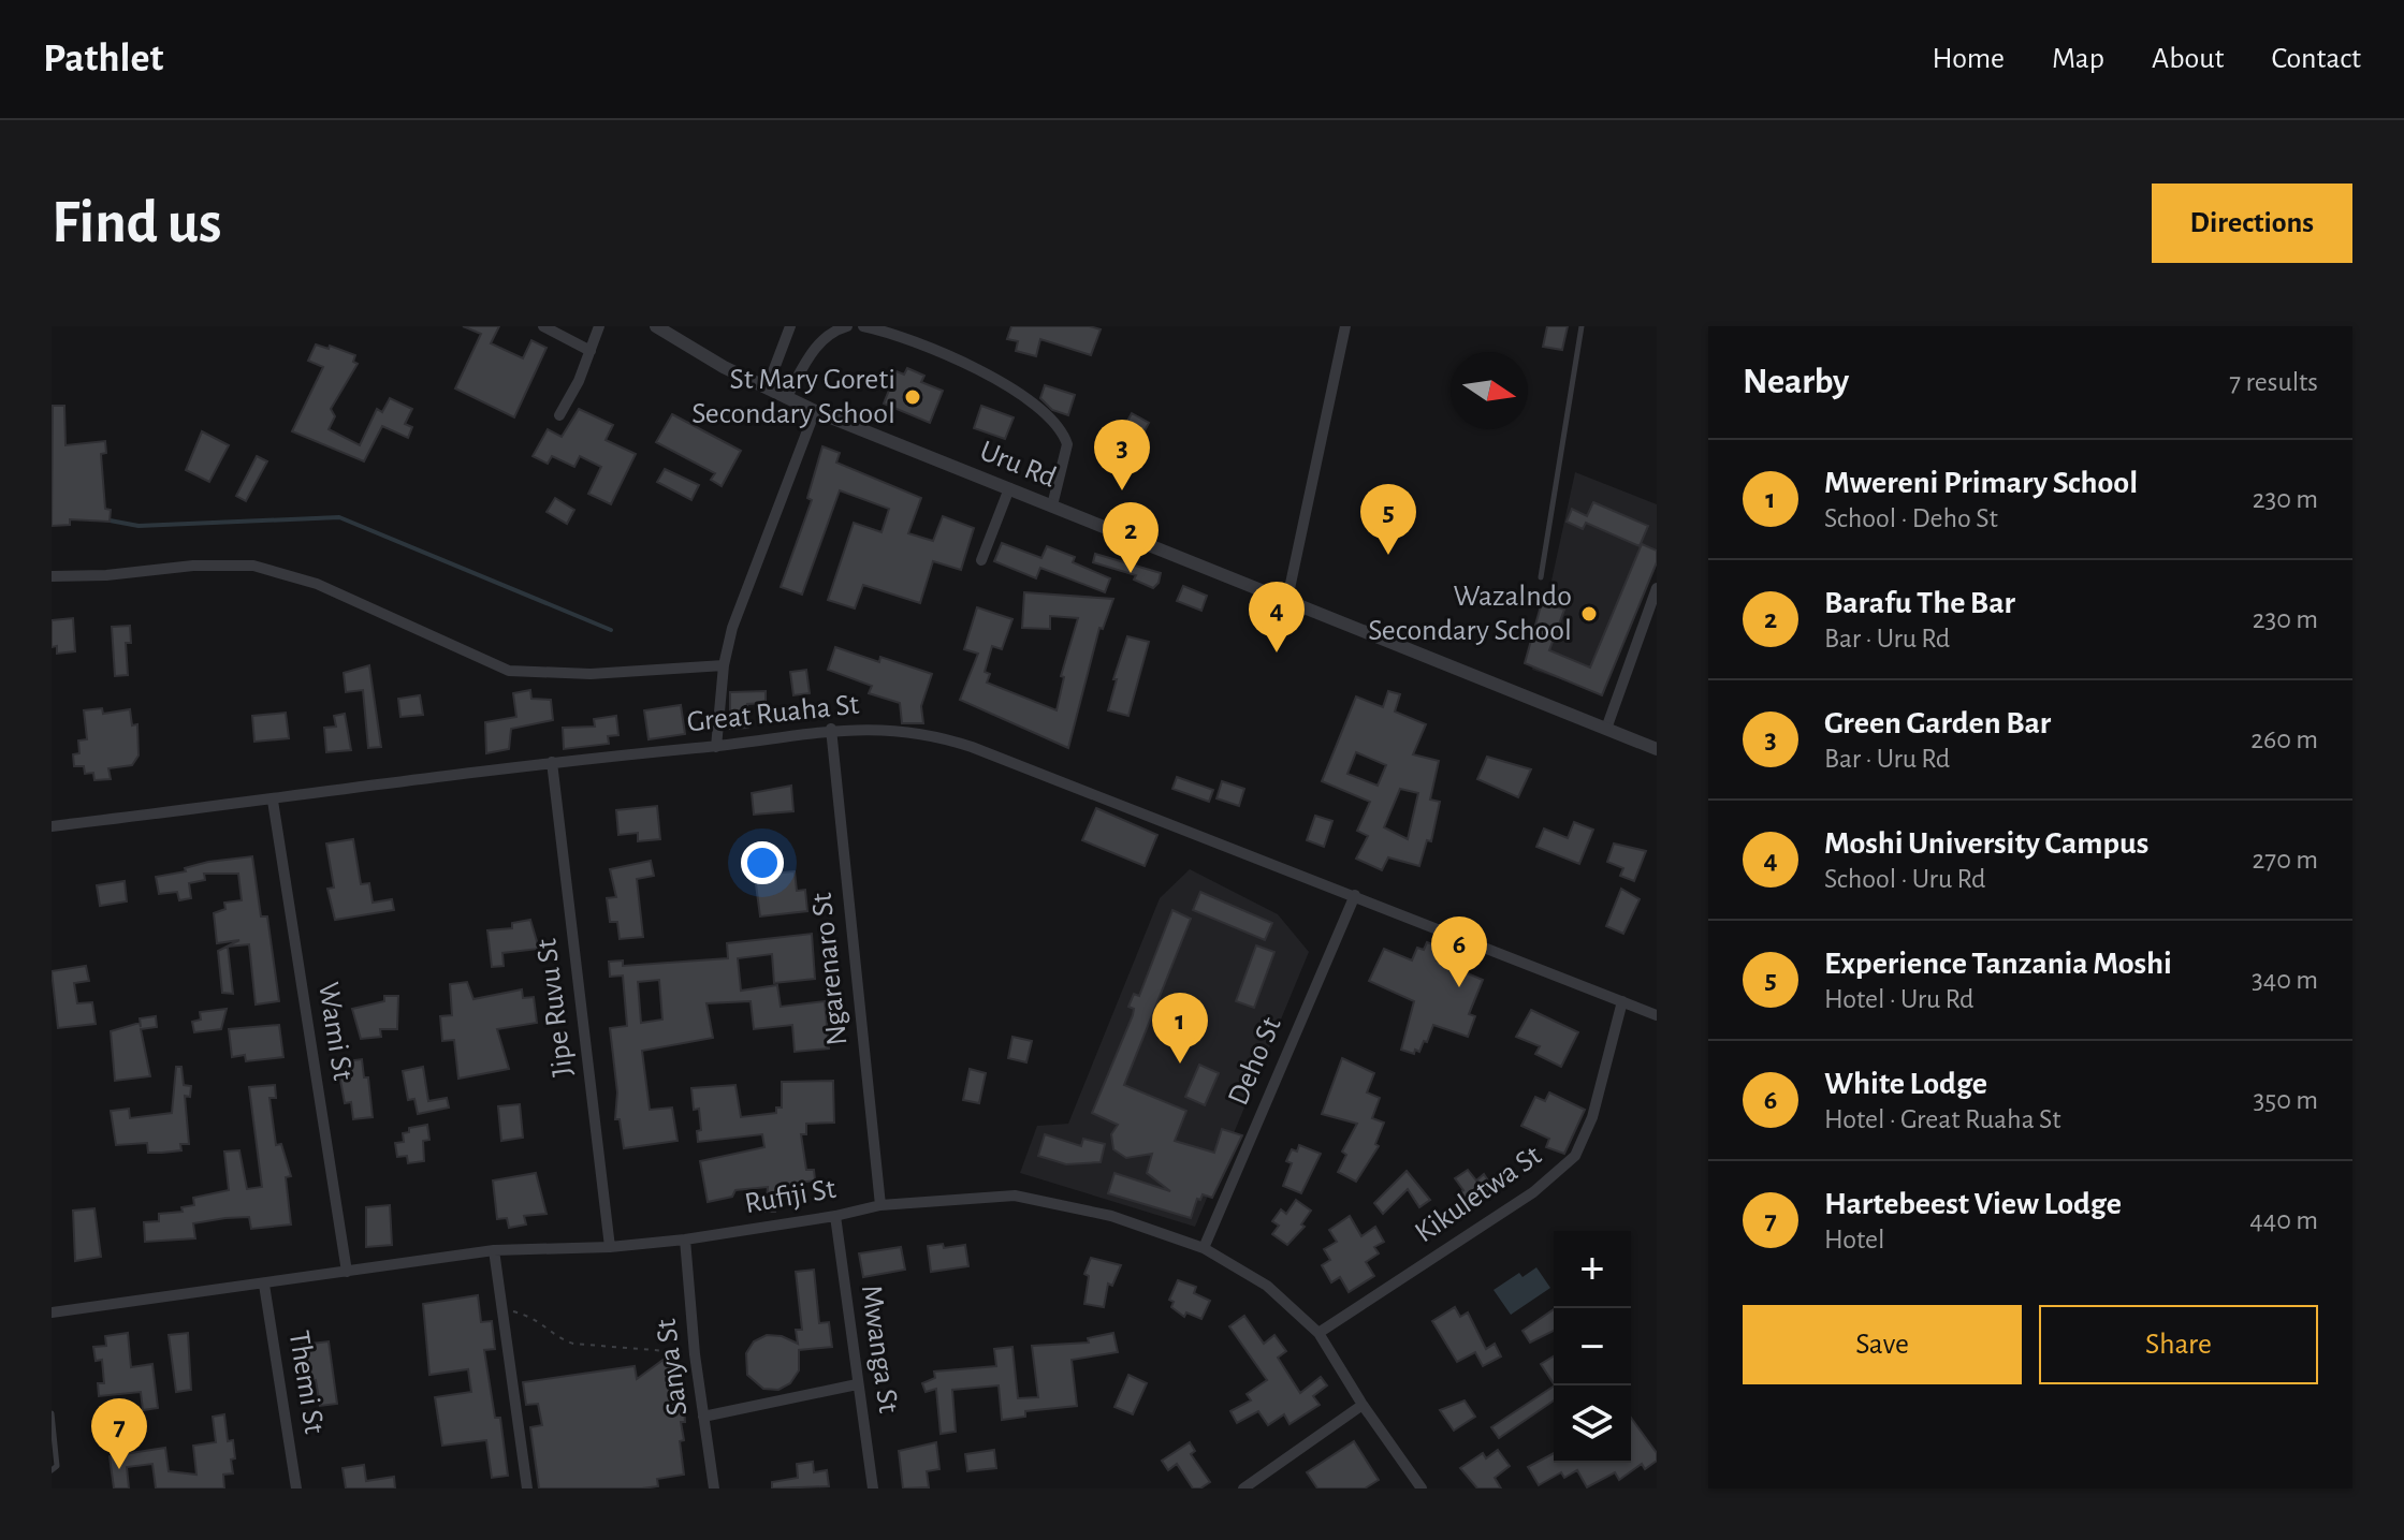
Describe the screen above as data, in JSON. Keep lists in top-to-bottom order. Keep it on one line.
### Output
{"streets":{"street":["Uru Rd","Great Ruaha St","Ngarenaro St","Jipe Ruvu St","Wami St","Deho St","Kikuletwa St","Rufiji St","Mwanga St","Sanya St","Themi St"]},"crossings":[["Great Ruaha St","Ngarenaro St"],["Great Ruaha St","Jipe Ruvu St"],["Great Ruaha St","Wami St"],["Great Ruaha St","Deho St"],["Great Ruaha St","Kikuletwa St"],["Ngarenaro St","Rufiji St"],["Jipe Ruvu St","Rufiji St"],["Wami St","Rufiji St"],["Deho St","Rufiji St"],["Kikuletwa St","Rufiji St"],["Rufiji St","Mwanga St"],["Rufiji St","Sanya St"],["Rufiji St","Themi St"]],"places":["St Mary Goreti Secondary School","Wazalndo Secondary School"],"north":"right","page":{"header":"Pathlet","nav":["Home","Map","About","Contact"],"buttons":["Directions",["Save","Share"]],"title":"Find us","heading":["Nearby","7 results"],"pins":["3","5","2","4","6","1","7"],"list":[{"mark":"1","name":"Mwereni Primary School","note":"School · Deho St","value":"230 m"},{"mark":"2","name":"Barafu The Bar","note":"Bar · Uru Rd","value":"230 m"},{"mark":"3","name":"Green Garden Bar","note":"Bar · Uru Rd","value":"260 m"},{"mark":"4","name":"Moshi University Campus","note":"School · Uru Rd","value":"270 m"},{"mark":"5","name":"Experience Tanzania Moshi","note":"Hotel · Uru Rd","value":"340 m"},{"mark":"6","name":"White Lodge","note":"Hotel · Great Ruaha St","value":"350 m"},{"mark":"7","name":"Hartebeest View Lodge","note":"Hotel","value":"440 m"}],"map_buttons":["+","−"]}}
